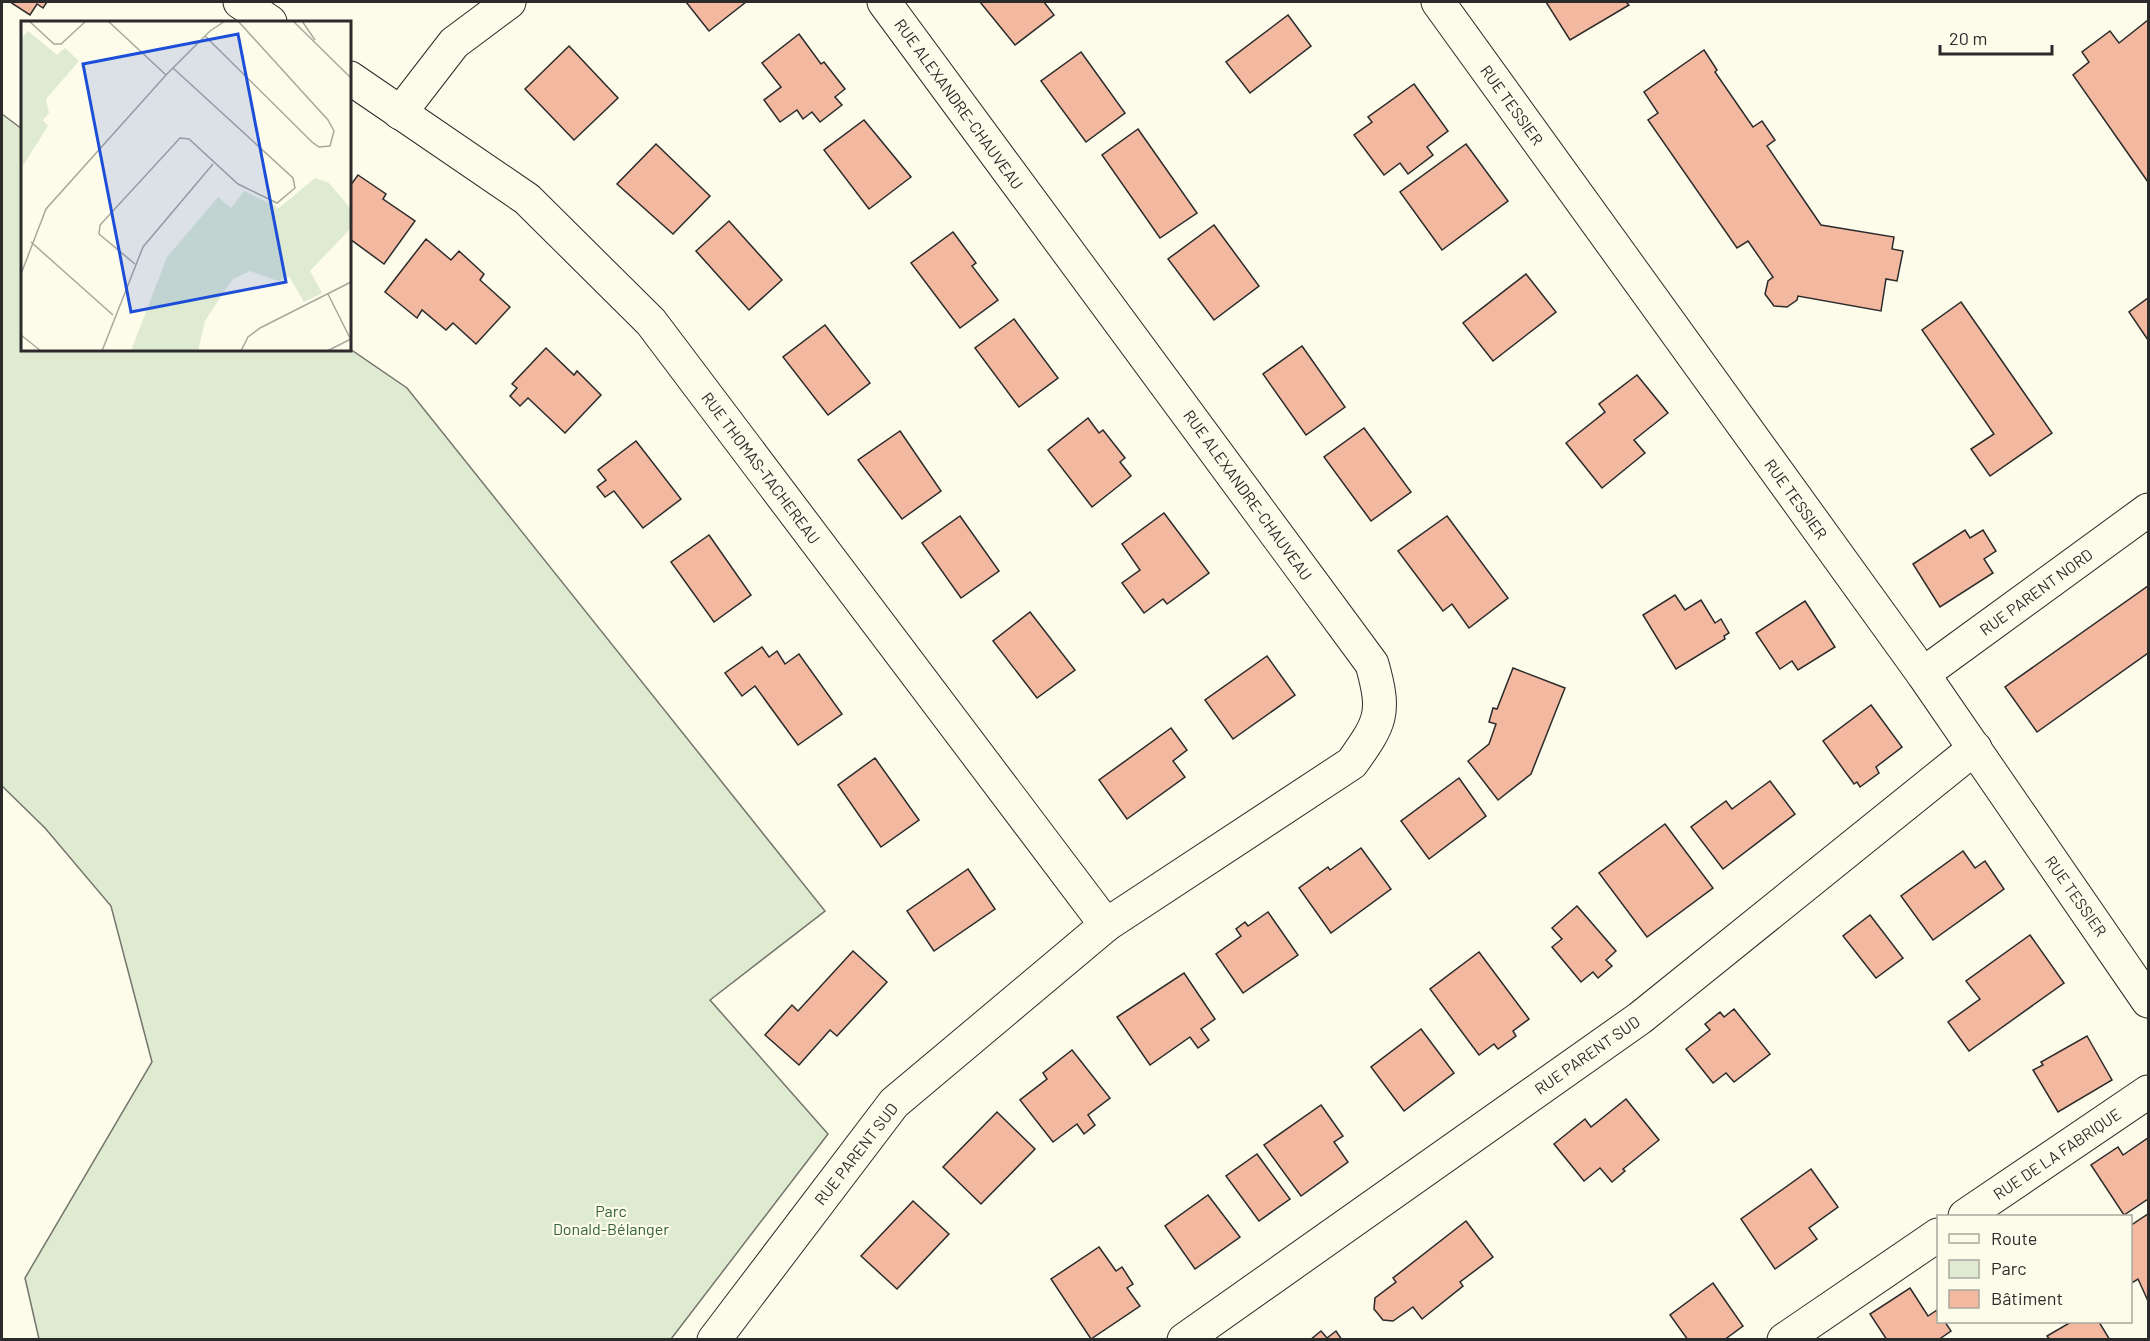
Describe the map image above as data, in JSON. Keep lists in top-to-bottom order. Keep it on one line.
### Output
{"streets":{"street":["RUE ALEXANDRE-CHAUVEAU","RUE TESSIER","RUE THOMAS-TACHEREAU","RUE PARENT NORD","RUE PARENT SUD","RUE DE LA FABRIQUE"]},"crossings":[["RUE ALEXANDRE-CHAUVEAU","RUE THOMAS-TACHEREAU"],["RUE ALEXANDRE-CHAUVEAU","RUE PARENT SUD"],["RUE TESSIER","RUE PARENT NORD"],["RUE TESSIER","RUE PARENT SUD"],["RUE THOMAS-TACHEREAU","RUE PARENT SUD"]],"parks":["Parc Donald-Bélanger"],"legend":["Route","Parc","Bâtiment"],"scale_bar":"20 m"}
